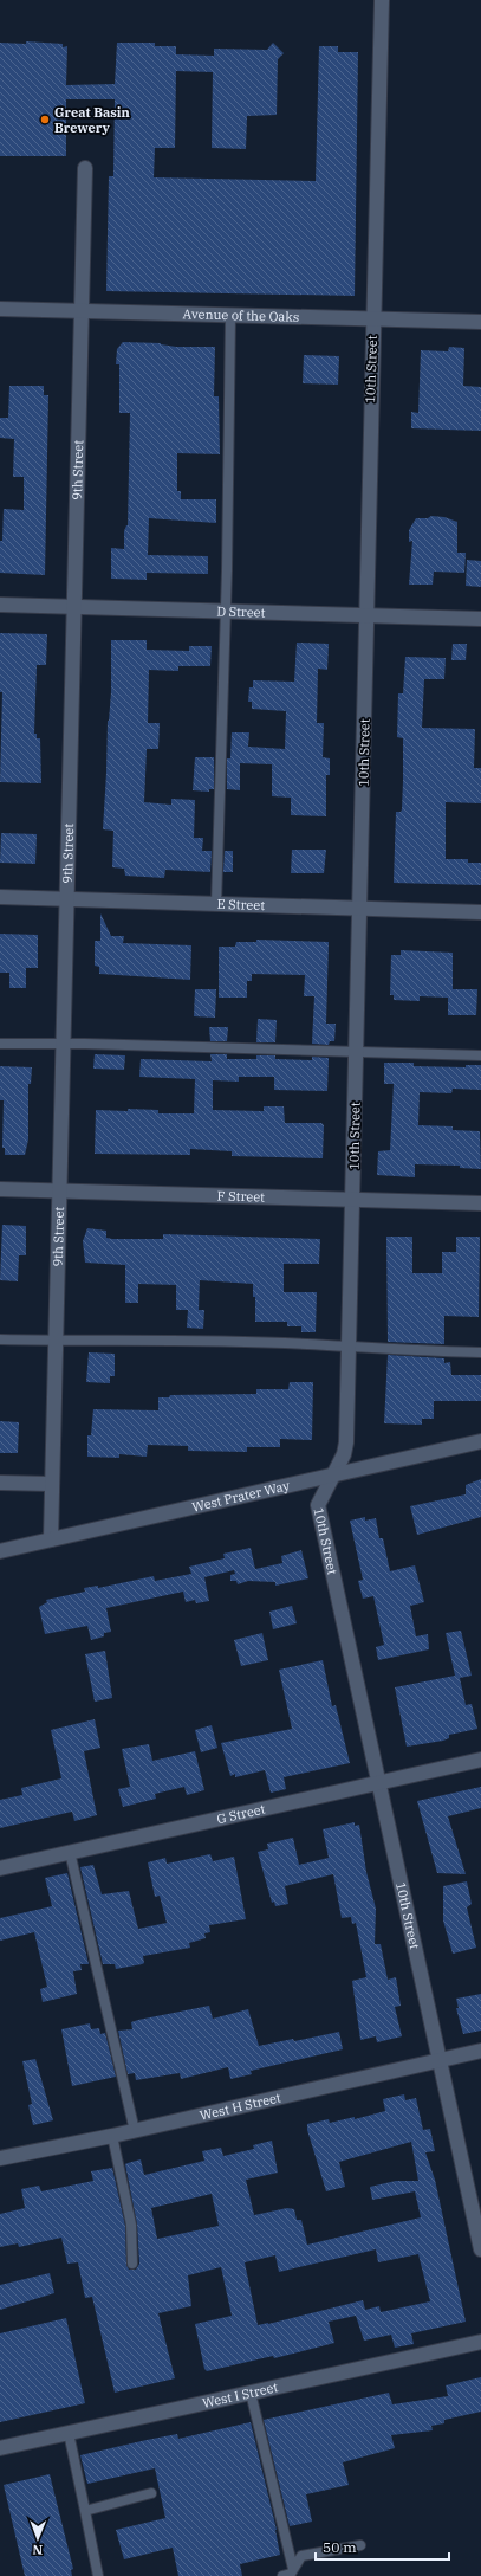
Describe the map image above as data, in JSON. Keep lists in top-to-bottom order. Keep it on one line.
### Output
{"streets":{"street":["Avenue of the Oaks","10th Street","9th Street","D Street","E Street","F Street","West Prater Way","G Street","West H Street","West I Street"]},"crossings":[["Avenue of the Oaks","10th Street"],["Avenue of the Oaks","9th Street"],["10th Street","D Street"],["10th Street","E Street"],["10th Street","F Street"],["10th Street","West Prater Way"],["10th Street","G Street"],["10th Street","West H Street"],["9th Street","D Street"],["9th Street","E Street"],["9th Street","F Street"],["9th Street","West Prater Way"]],"places":["Great Basin Brewery"],"scale_bar":"50 m","north":"bottom"}
